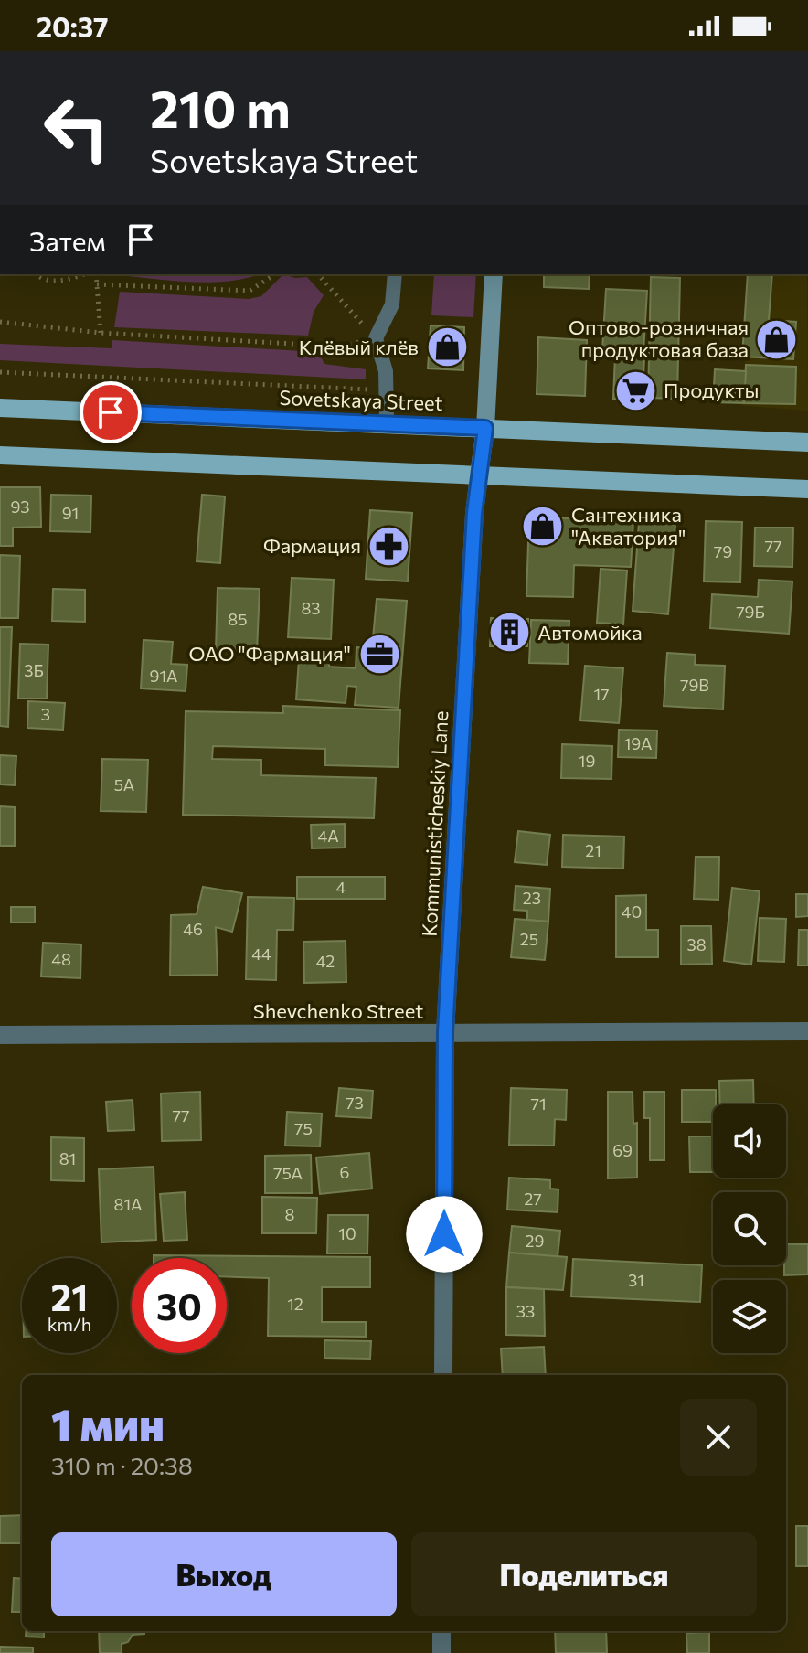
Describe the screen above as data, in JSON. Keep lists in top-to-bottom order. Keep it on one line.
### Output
{"streets":{"main road":["Sovetskaya Street","Kommunisticheskiy Lane"],"street":["Shevchenko Street"]},"crossings":[["Sovetskaya Street","Kommunisticheskiy Lane"],["Kommunisticheskiy Lane","Shevchenko Street"]],"places":{"shop":["Оптово-розничная продуктовая база","Клёвый клёв","Сантехника \"Акватория\""],"supermarket":["Продукты"],"pharmacy":["Фармация"],"building":["Автомойка"],"office":["ОАО \"Фармация\""]},"house_numbers":["93","91","77","79","83","79Б","85","3Б","91А","79В","17","3","19А","19","5А","4А","21","4","23","40","46","25","38","44","48","42","73","71","77","75","69","81","6","75А","27","81А","8","10","29","31","12","33"],"page":{"status":"20:37","turn":["210 m","Sovetskaya Street"],"then":"Затем","speed":"21 km/h","limit":"30","heading":["1 мин","310 m · 20:38"],"buttons":["Выход","Поделиться"]}}
